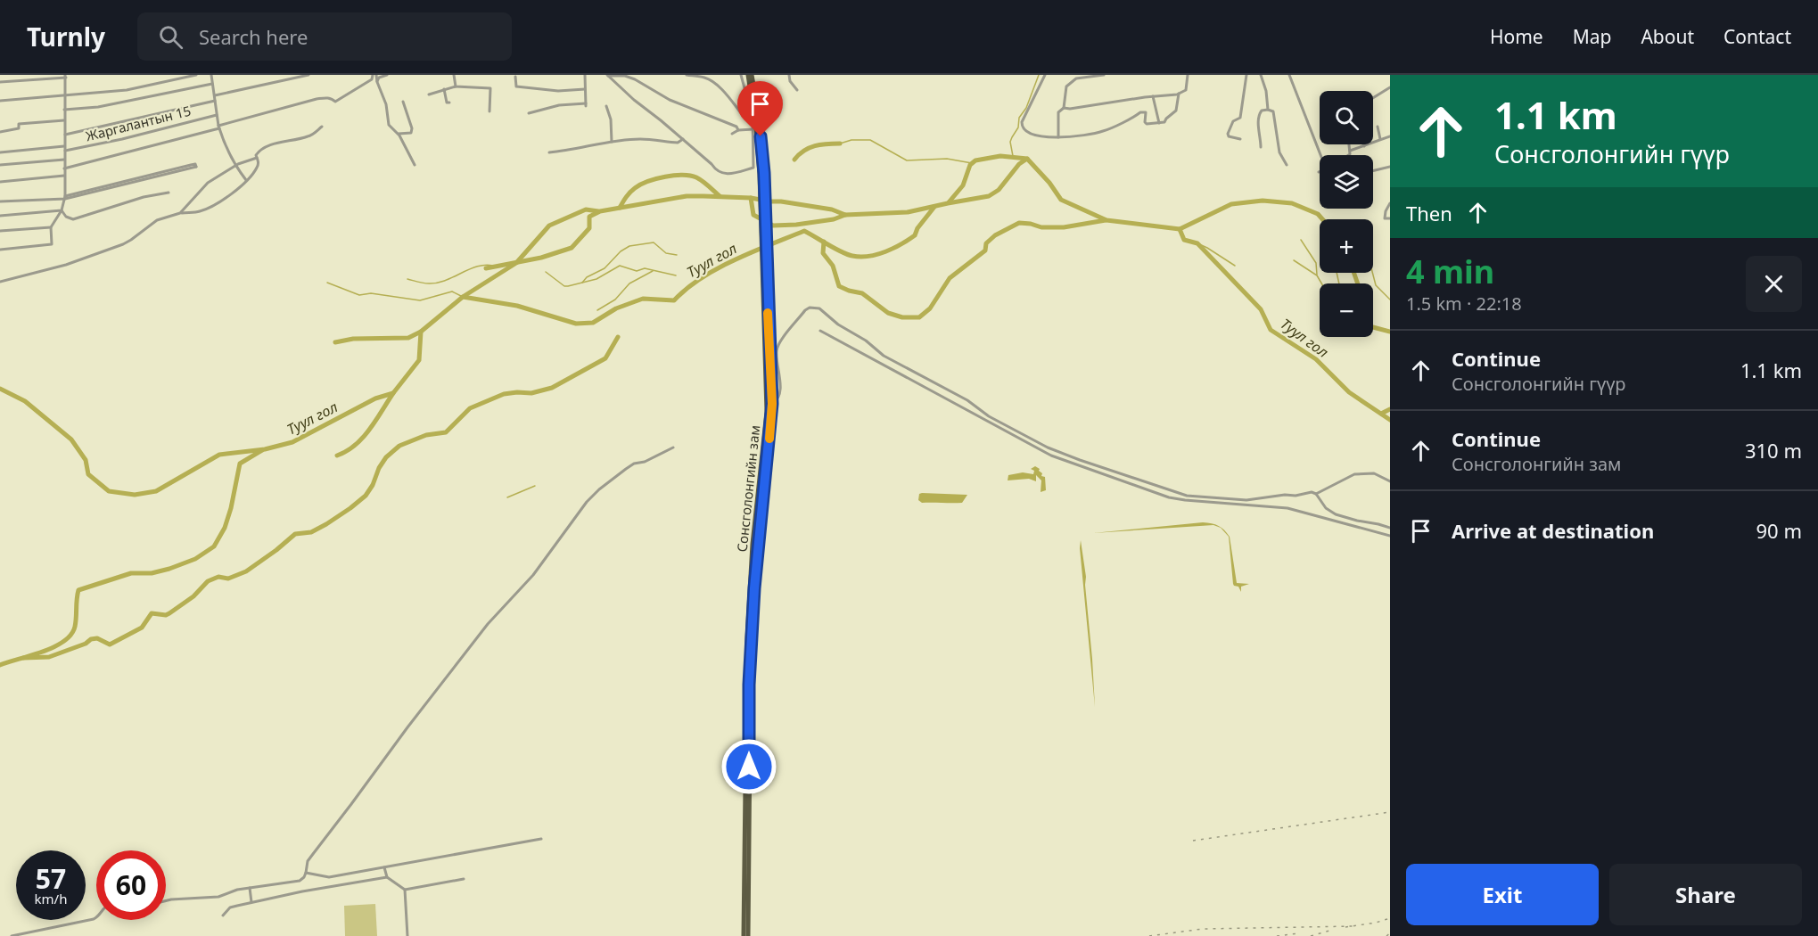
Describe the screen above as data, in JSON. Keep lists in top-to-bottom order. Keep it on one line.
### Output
{"streets":{"main road":["Сонсголонгийн зам"],"street":["Жаргалантын 15"]},"water":["Туул гол"],"page":{"header":"Turnly","search":"Search here","nav":["Home","Map","About","Contact"],"turn":["1.1 km","Сонсголонгийн гүүр"],"map_buttons":["+","−"],"then":"Then","heading":["4 min","1.5 km · 22:18"],"list":[{"name":"Continue","note":"Сонсголонгийн гүүр","value":"1.1 km"},{"name":"Continue","note":"Сонсголонгийн зам","value":"310 m"},{"name":"Arrive at destination","value":"90 m"}],"speed":"57 km/h","limit":"60","buttons":["Exit","Share"]}}
